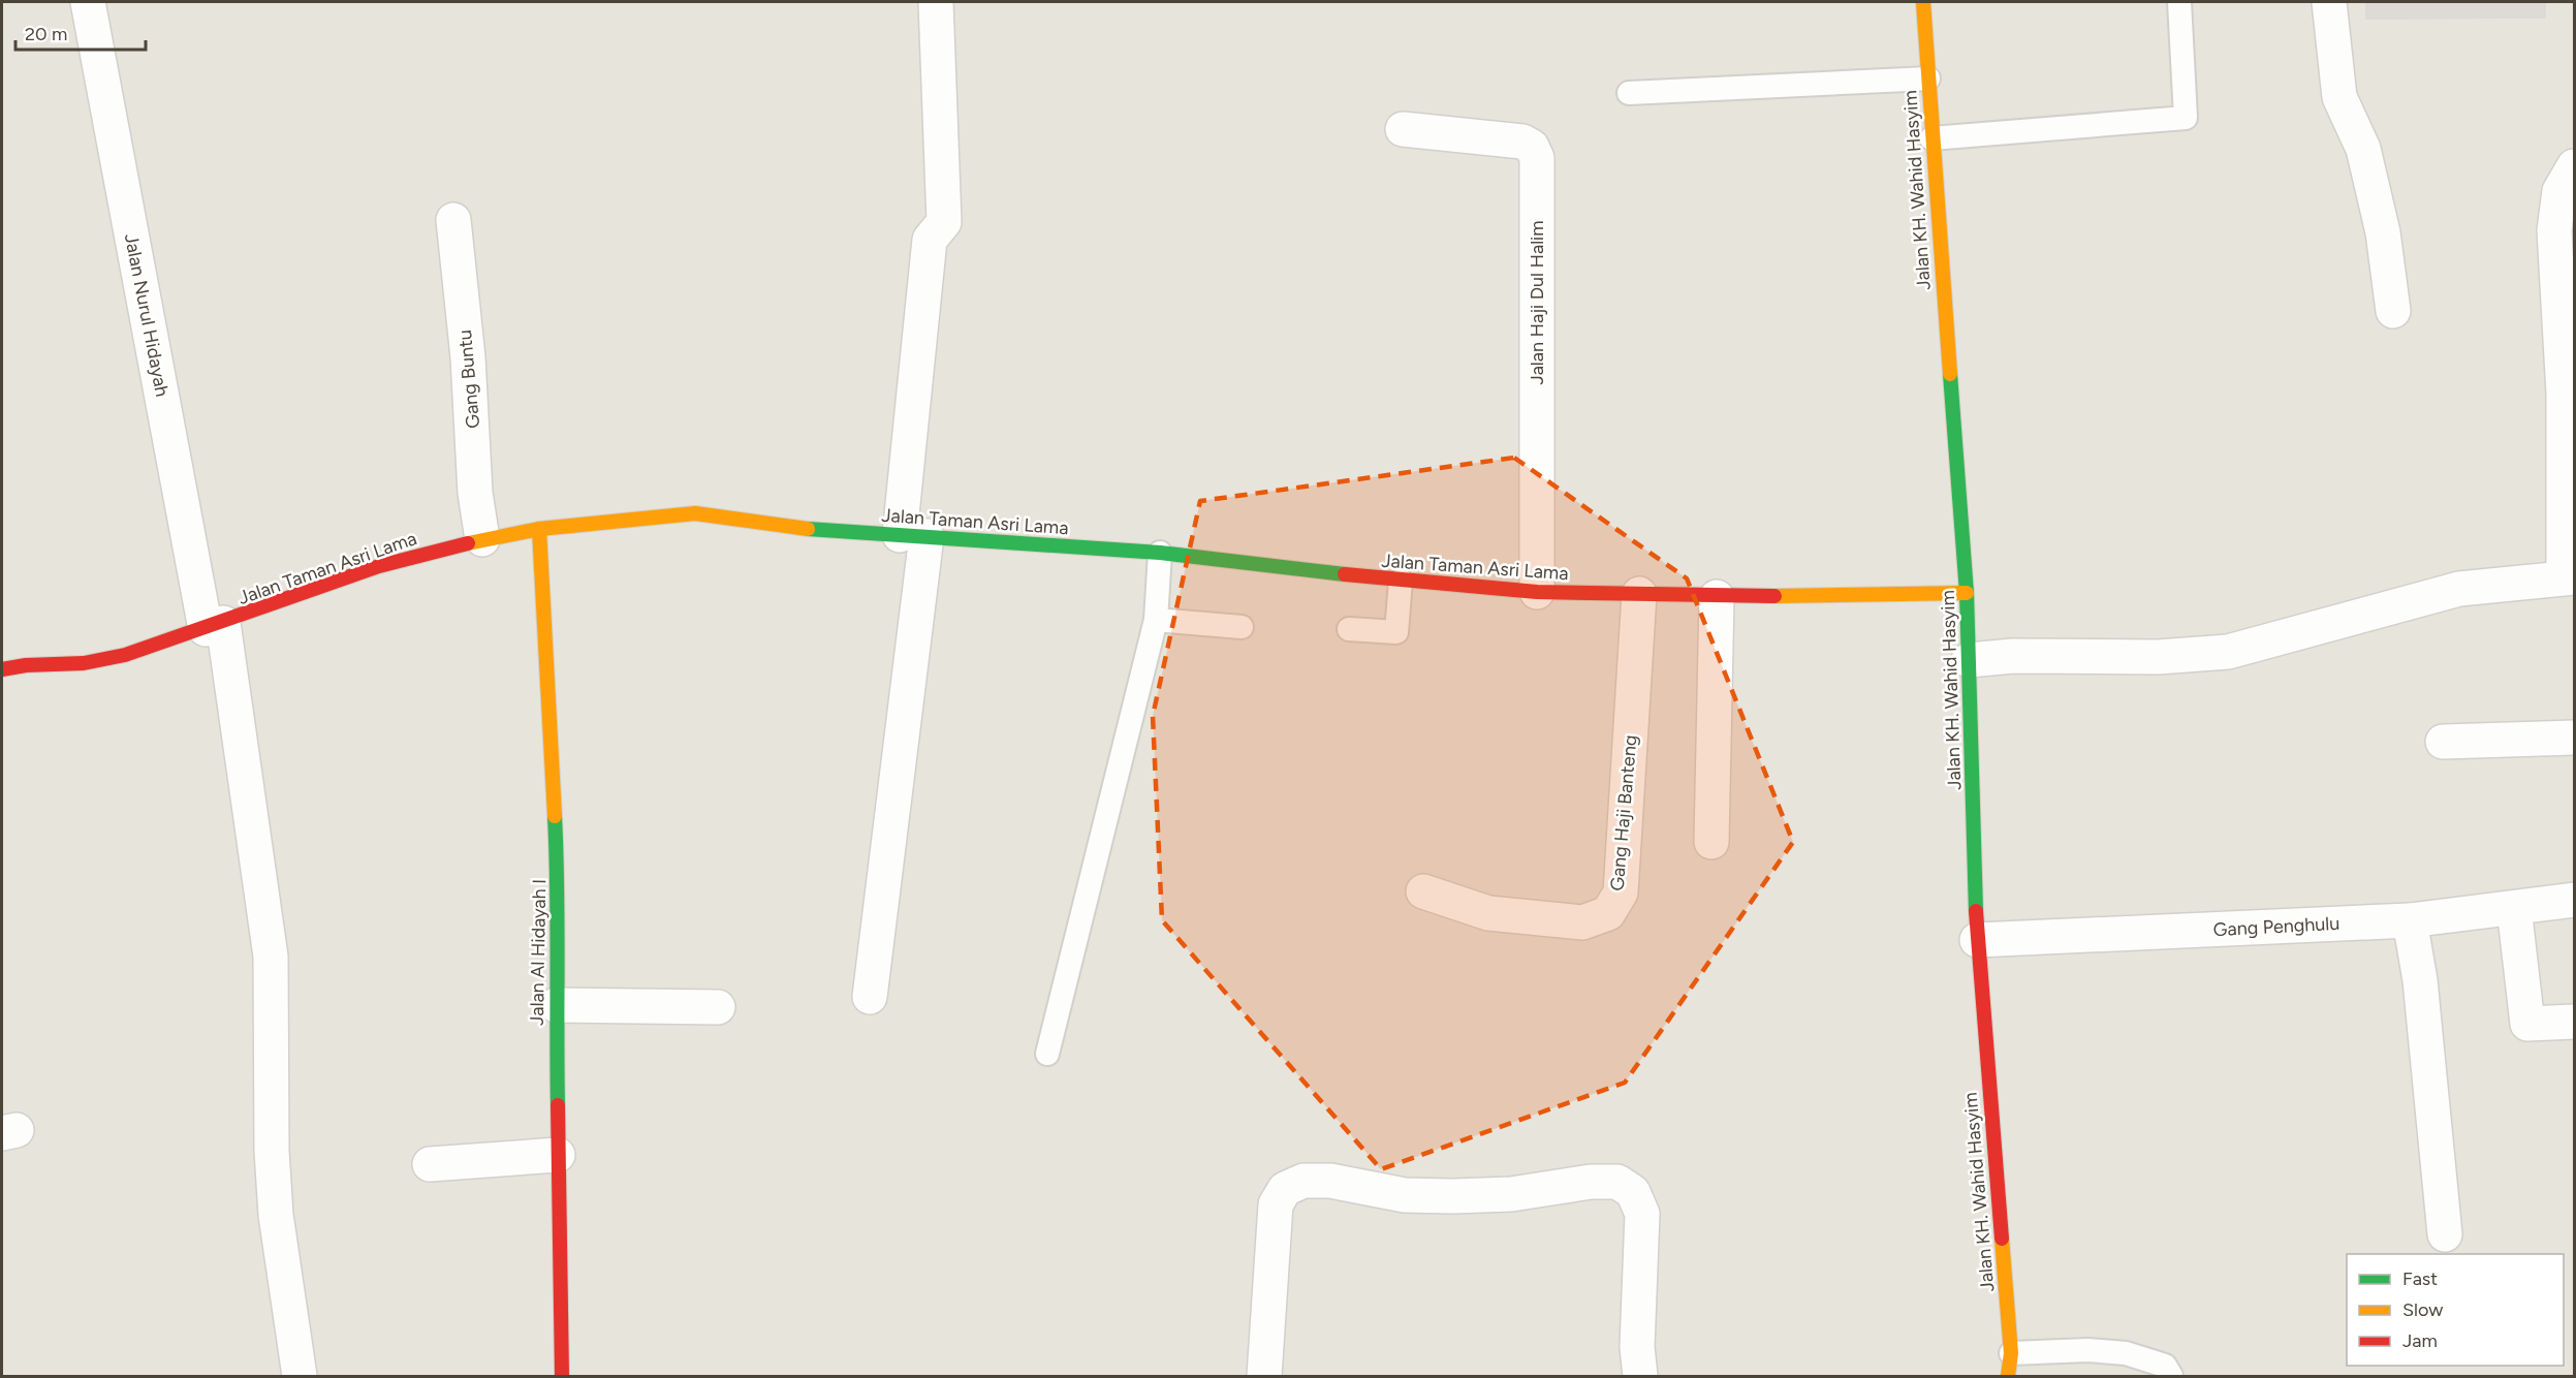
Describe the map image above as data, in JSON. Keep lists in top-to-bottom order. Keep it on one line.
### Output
{"streets":{"street":["Jalan KH. Wahid Hasyim","Jalan Haji Dul Halim","Jalan Nurul Hidayah","Gang Buntu","Jalan Taman Asri Lama","Gang Haji Banteng","Gang Penghulu","Jalan Al Hidayah I"]},"crossings":[["Jalan KH. Wahid Hasyim","Jalan Taman Asri Lama"],["Jalan KH. Wahid Hasyim","Gang Penghulu"],["Jalan Haji Dul Halim","Jalan Taman Asri Lama"],["Jalan Nurul Hidayah","Jalan Taman Asri Lama"],["Gang Buntu","Jalan Taman Asri Lama"],["Jalan Taman Asri Lama","Gang Haji Banteng"],["Jalan Taman Asri Lama","Jalan Al Hidayah I"]],"legend":["Fast","Slow","Jam"],"scale_bar":"20 m"}
